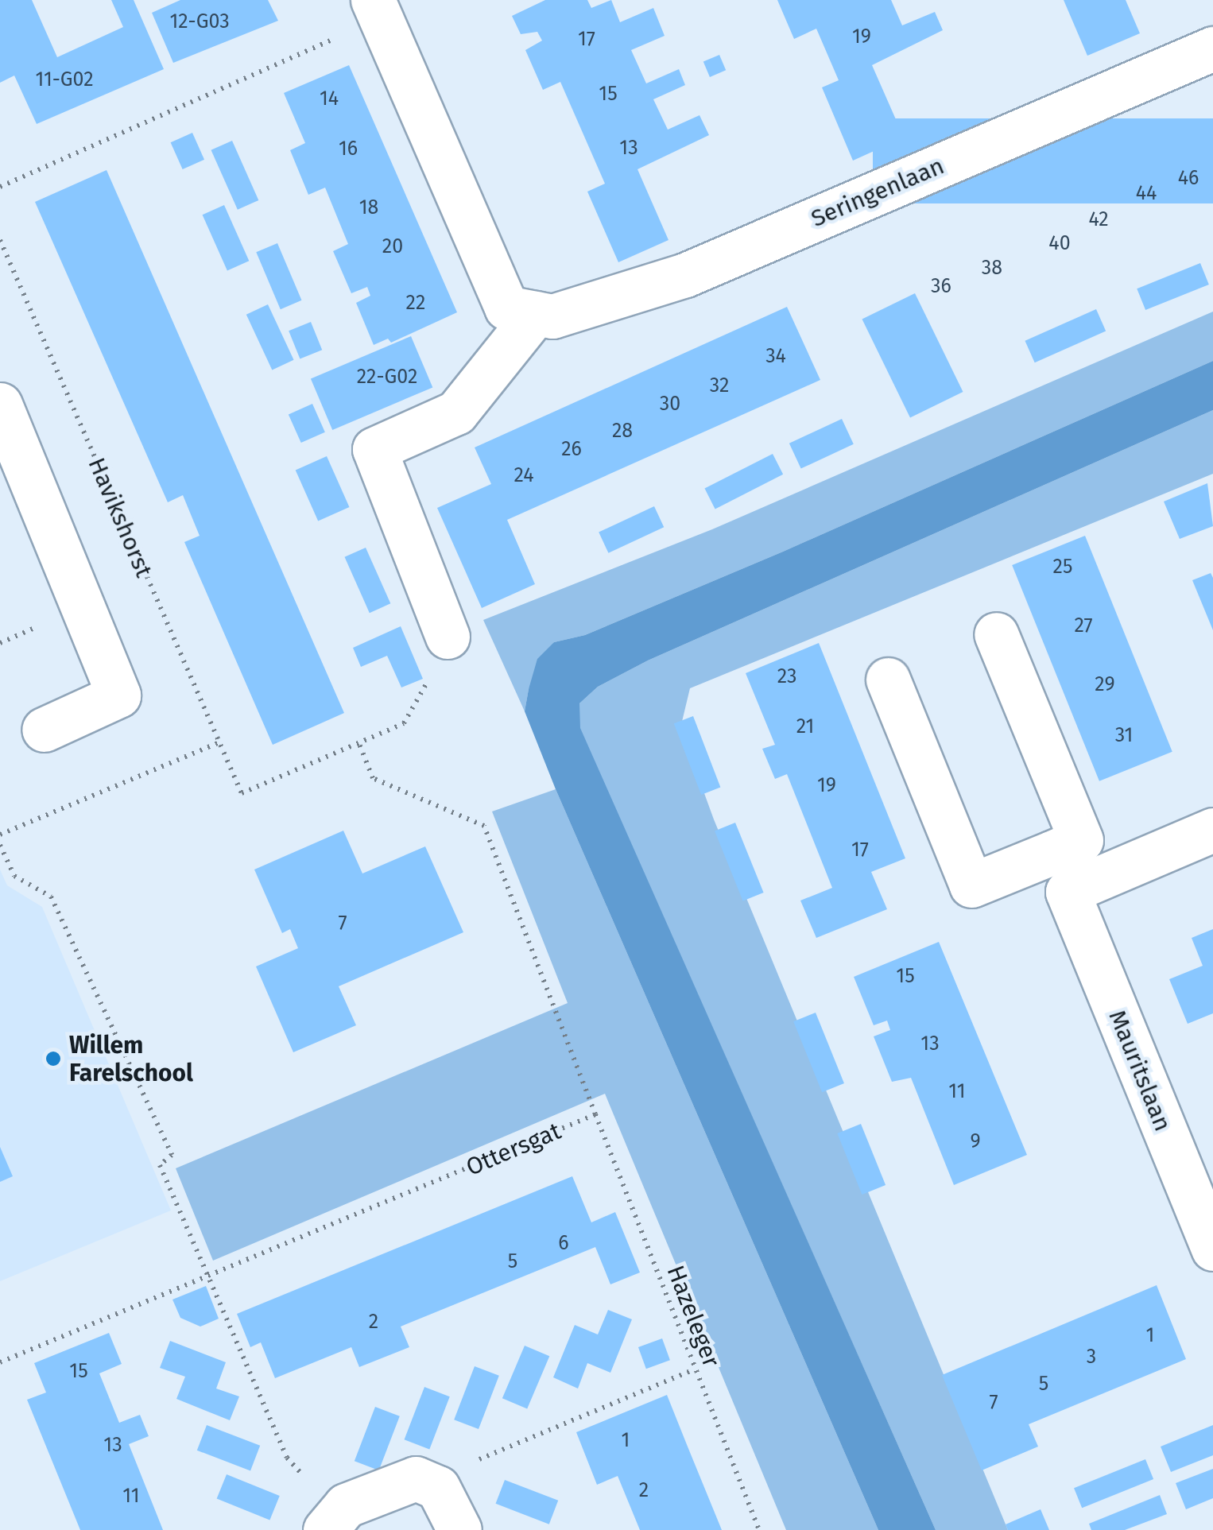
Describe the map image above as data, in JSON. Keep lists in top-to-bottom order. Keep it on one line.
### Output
{"streets":{"street":["Seringenlaan","Mauritslaan"],"path":["Havikshorst","Ottersgat","Hazeleger"]},"crossings":[["Ottersgat","Hazeleger"]],"places":["Willem Farelschool"],"house_numbers":["12-G03","19","17","11-G02","15","14","13","16","46","44","18","42","40","20","38","36","22","34","22-G02","32","30","28","26","24","25","27","23","29","21","31","19","17","7","15","13","11","9","6","5","2","1","3","15","5","7","1","13","2","11"]}
